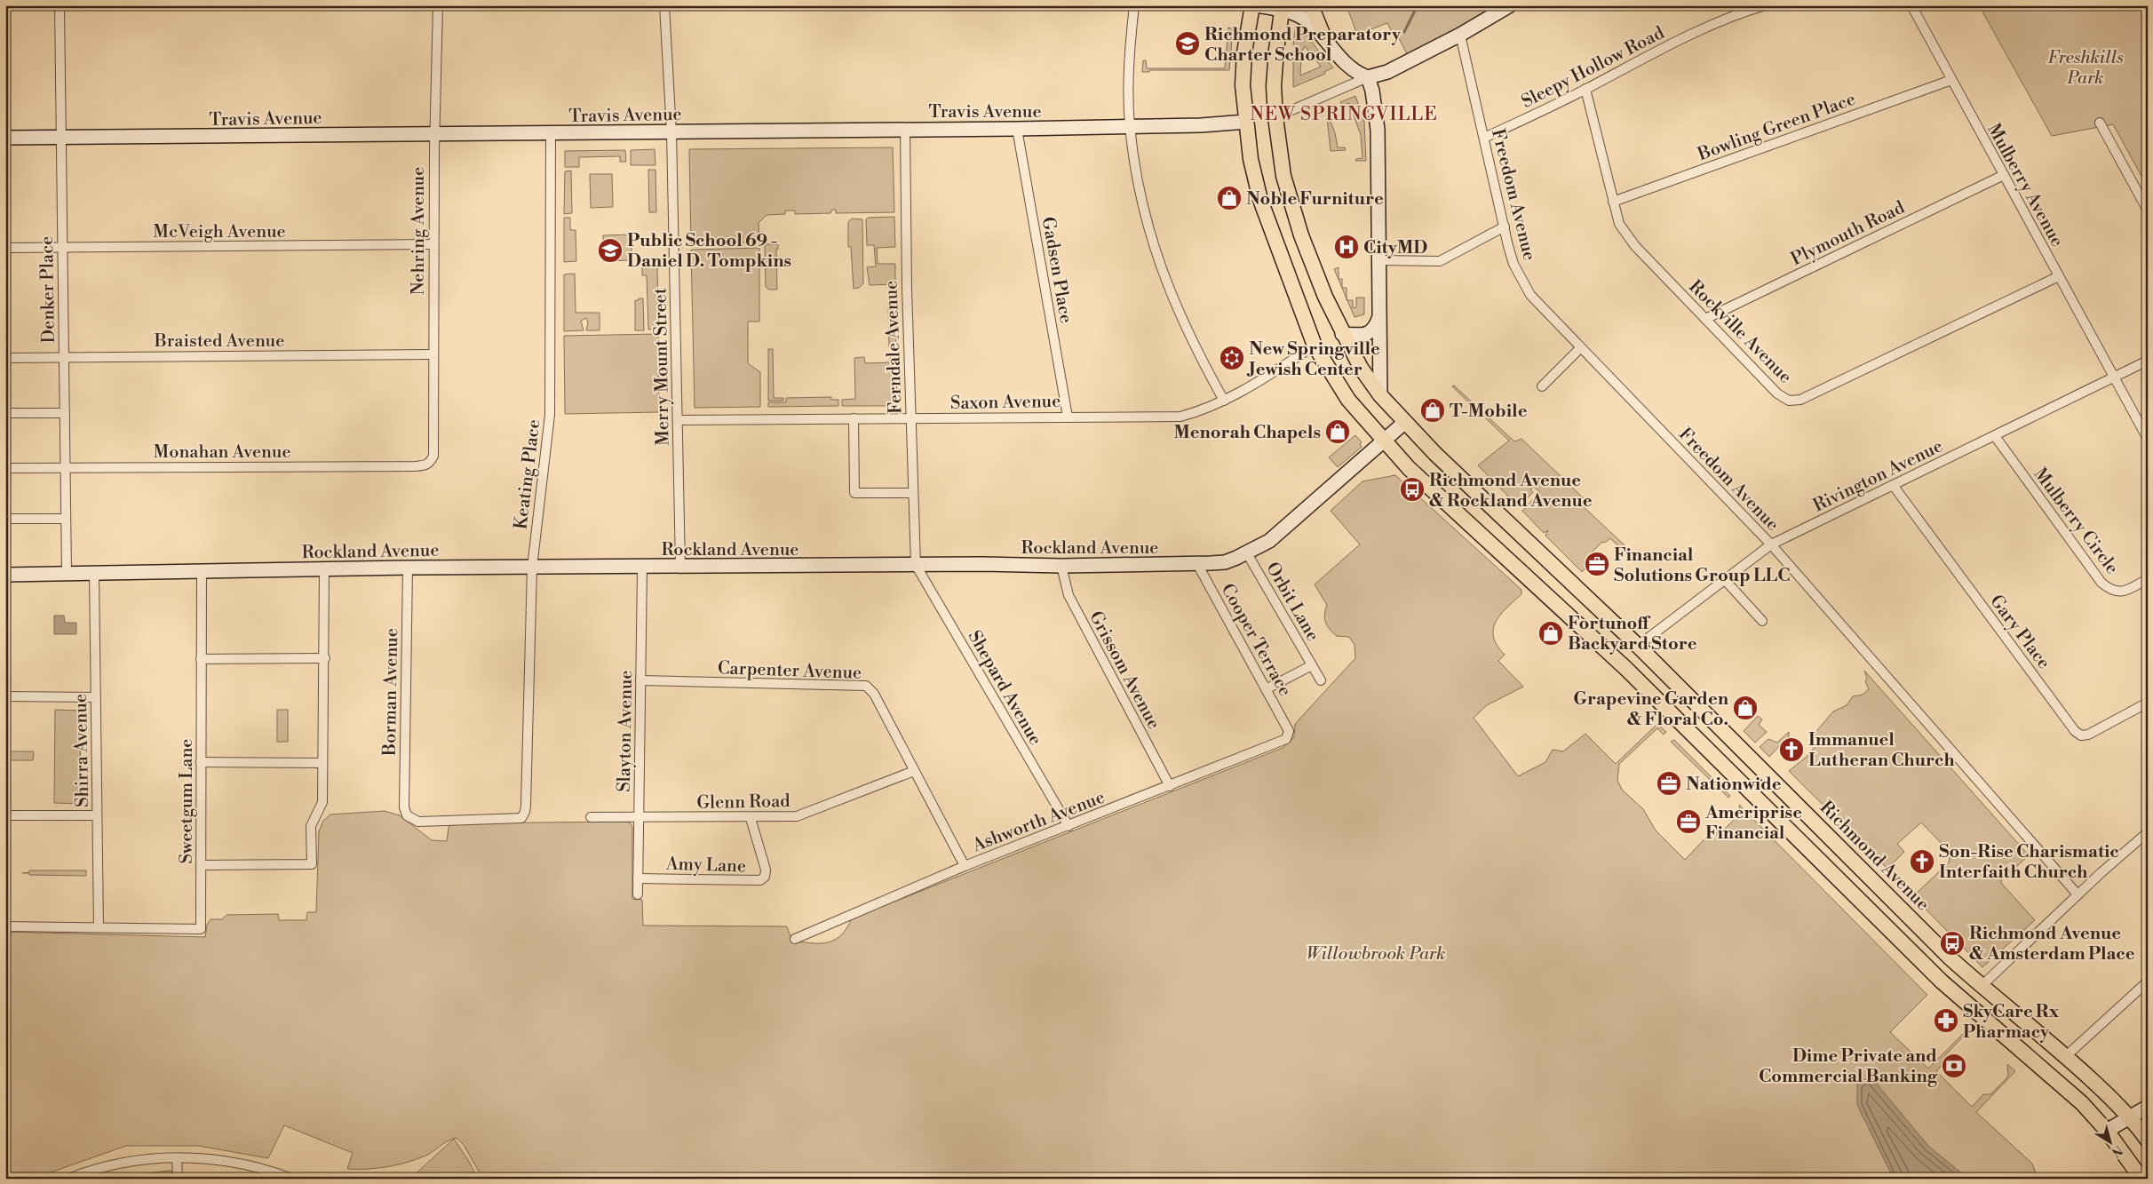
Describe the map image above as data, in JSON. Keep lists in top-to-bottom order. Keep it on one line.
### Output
{"streets":{"main road":["Richmond Avenue"],"street":["Sleepy Hollow Road","Travis Avenue","Bowling Green Place","Mulberry Avenue","Freedom Avenue","McVeigh Avenue","Nehring Avenue","Plymouth Road","Gadsen Place","Denker Place","Rockville Avenue","Braisted Avenue","Ferndale Avenue","Merry Mount Street","Saxon Avenue","Monahan Avenue","Keating Place","Rivington Avenue","Mulberry Circle","Rockland Avenue","Orbit Lane","Gary Place","Cooper Terrace","Carpenter Avenue","Grissom Avenue","Shepard Avenue","Borman Avenue","Slayton Avenue","Shirra Avenue","Sweetgum Lane","Glenn Road","Ashworth Avenue","Amy Lane"]},"crossings":[["Sleepy Hollow Road","Freedom Avenue"],["Sleepy Hollow Road","Rockville Avenue"],["Travis Avenue","Nehring Avenue"],["Travis Avenue","Gadsen Place"],["Travis Avenue","Denker Place"],["Travis Avenue","Ferndale Avenue"],["Travis Avenue","Merry Mount Street"],["Travis Avenue","Keating Place"],["Bowling Green Place","Mulberry Avenue"],["Bowling Green Place","Rockville Avenue"],["Mulberry Avenue","Plymouth Road"],["Mulberry Avenue","Rockville Avenue"],["Mulberry Avenue","Rivington Avenue"],["Freedom Avenue","Rivington Avenue"],["McVeigh Avenue","Nehring Avenue"],["McVeigh Avenue","Denker Place"],["Nehring Avenue","Braisted Avenue"],["Nehring Avenue","Monahan Avenue"],["Plymouth Road","Rockville Avenue"],["Gadsen Place","Saxon Avenue"],["Denker Place","Braisted Avenue"],["Denker Place","Monahan Avenue"],["Denker Place","Rockland Avenue"],["Ferndale Avenue","Saxon Avenue"],["Ferndale Avenue","Rockland Avenue"],["Ferndale Avenue","Shepard Avenue"],["Merry Mount Street","Saxon Avenue"],["Merry Mount Street","Rockland Avenue"],["Keating Place","Rockland Avenue"],["Keating Place","Borman Avenue"],["Rivington Avenue","Mulberry Circle"],["Rivington Avenue","Gary Place"],["Rivington Avenue","Richmond Avenue"],["Rockland Avenue","Orbit Lane"],["Rockland Avenue","Cooper Terrace"],["Rockland Avenue","Grissom Avenue"],["Rockland Avenue","Shepard Avenue"],["Rockland Avenue","Borman Avenue"],["Rockland Avenue","Slayton Avenue"],["Rockland Avenue","Shirra Avenue"],["Rockland Avenue","Sweetgum Lane"],["Rockland Avenue","Richmond Avenue"],["Orbit Lane","Cooper Terrace"],["Cooper Terrace","Ashworth Avenue"],["Carpenter Avenue","Slayton Avenue"],["Carpenter Avenue","Glenn Road"],["Carpenter Avenue","Ashworth Avenue"],["Grissom Avenue","Ashworth Avenue"],["Shepard Avenue","Ashworth Avenue"],["Slayton Avenue","Glenn Road"],["Slayton Avenue","Amy Lane"],["Shirra Avenue","Sweetgum Lane"],["Glenn Road","Amy Lane"]],"districts":["NEW SPRINGVILLE"],"parks":["Freshkills Park","Willowbrook Park"],"places":{"school or university":["Richmond Preparatory Charter School","Public School 69 - Daniel D. Tompkins"],"shop":["Noble Furniture","T-Mobile","Menorah Chapels","Fortunoff Backyard Store","Grapevine Garden & Floral Co."],"hospital":["CityMD"],"synagogue":["New Springville Jewish Center"],"bus stop":["Richmond Avenue & Rockland Avenue","Richmond Avenue & Amsterdam Place"],"office":["Financial Solutions Group LLC","Nationwide","Ameriprise Financial"],"church":["Immanuel Lutheran Church","Son-Rise Charismatic Interfaith Church"],"pharmacy":["SkyCare Rx Pharmacy"],"bank":["Dime Private and Commercial Banking"]},"north":"bottom right"}
